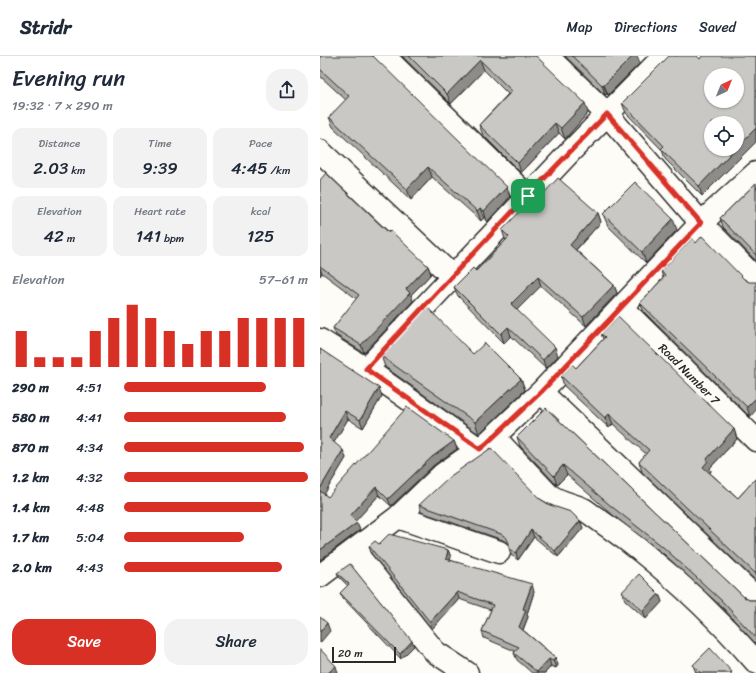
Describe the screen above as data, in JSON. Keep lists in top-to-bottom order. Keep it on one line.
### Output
{"streets":{"street":["Road Number 7"]},"scale_bar":"20 m","north":"top right","page":{"header":"Stridr","nav":["Map","Directions","Saved"],"heading":["Evening run","19:32 · 7 × 290 m"],"stats":[["Distance","2.03 km"],["Time","9:39"],["Pace","4:45 /km"],["Elevation","42 m"],["Heart rate","141 bpm"],["kcal","125"]],"chart":["Elevation","57–61 m"],"list":[{"name":"290 m","note":"4:51"},{"name":"580 m","note":"4:41"},{"name":"870 m","note":"4:34"},{"name":"1.2 km","note":"4:32"},{"name":"1.4 km","note":"4:48"},{"name":"1.7 km","note":"5:04"},{"name":"2.0 km","note":"4:43"}],"buttons":["Save","Share"],"scale":"20 m"}}
